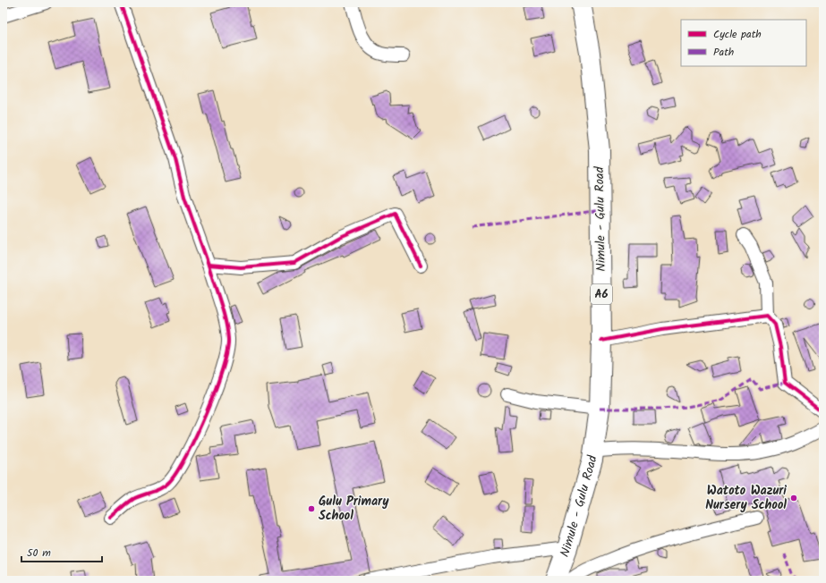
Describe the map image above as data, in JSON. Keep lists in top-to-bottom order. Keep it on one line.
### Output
{"streets":{"main road":["Nimule - Gulu Road","A6"]},"places":["Watoto Wazuri Nursery School","Gulu Primary School"],"legend":["Cycle path","Path"],"scale_bar":"50 m"}
